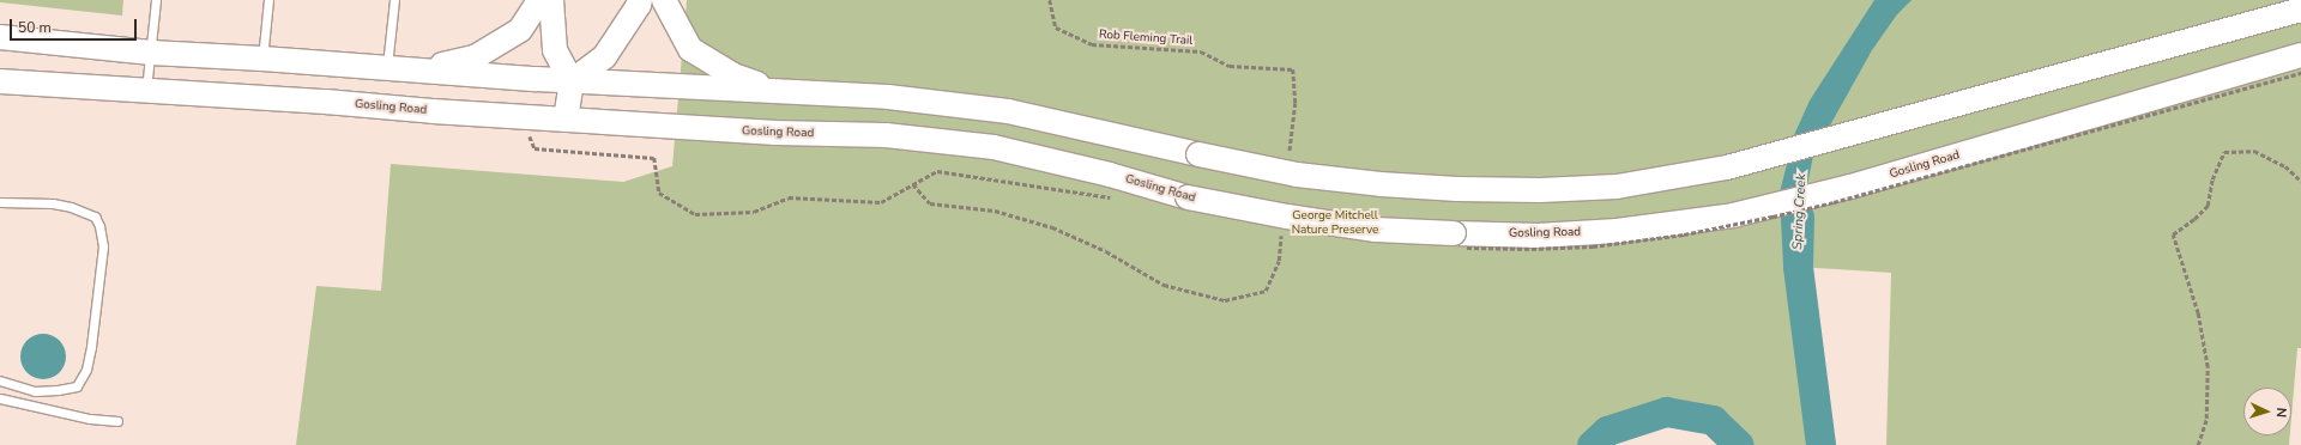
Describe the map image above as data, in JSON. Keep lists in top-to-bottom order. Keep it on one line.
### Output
{"streets":{"main road":["Gosling Road"],"path":["Rob Fleming Trail"]},"water":["Spring Creek"],"parks":["George Mitchell Nature Preserve"],"scale_bar":"50 m","north":"right"}
